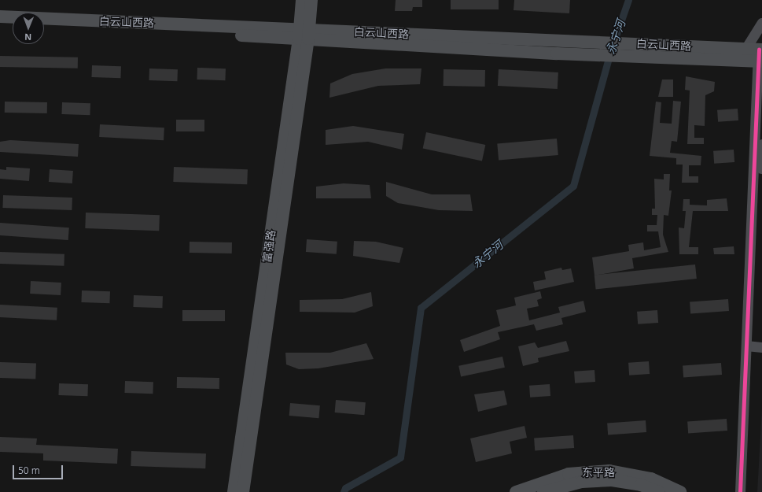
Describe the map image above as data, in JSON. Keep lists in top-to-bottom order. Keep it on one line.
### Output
{"streets":{"main road":["白云山西路","富强路","东平路"]},"crossings":[["白云山西路","富强路"]],"water":["永宁河"],"scale_bar":"50 m","north":"bottom"}
